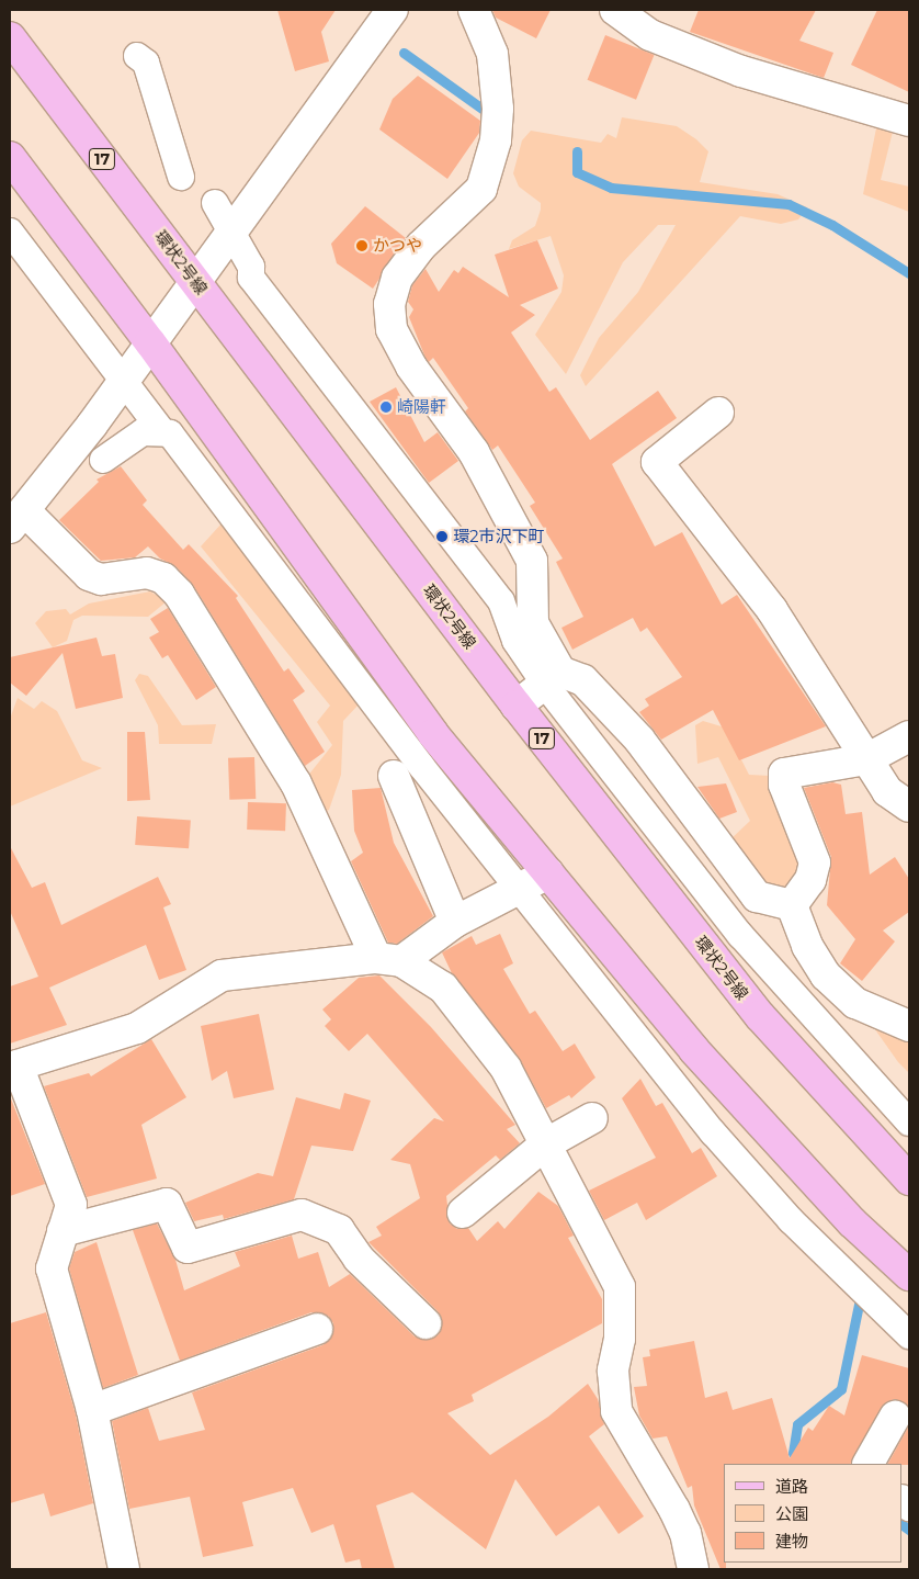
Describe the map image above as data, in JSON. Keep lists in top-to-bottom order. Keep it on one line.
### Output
{"streets":{"main road":["17","環状2号線"]},"places":["かつや","崎陽軒","環2市沢下町"],"legend":["道路","公園","建物"]}
